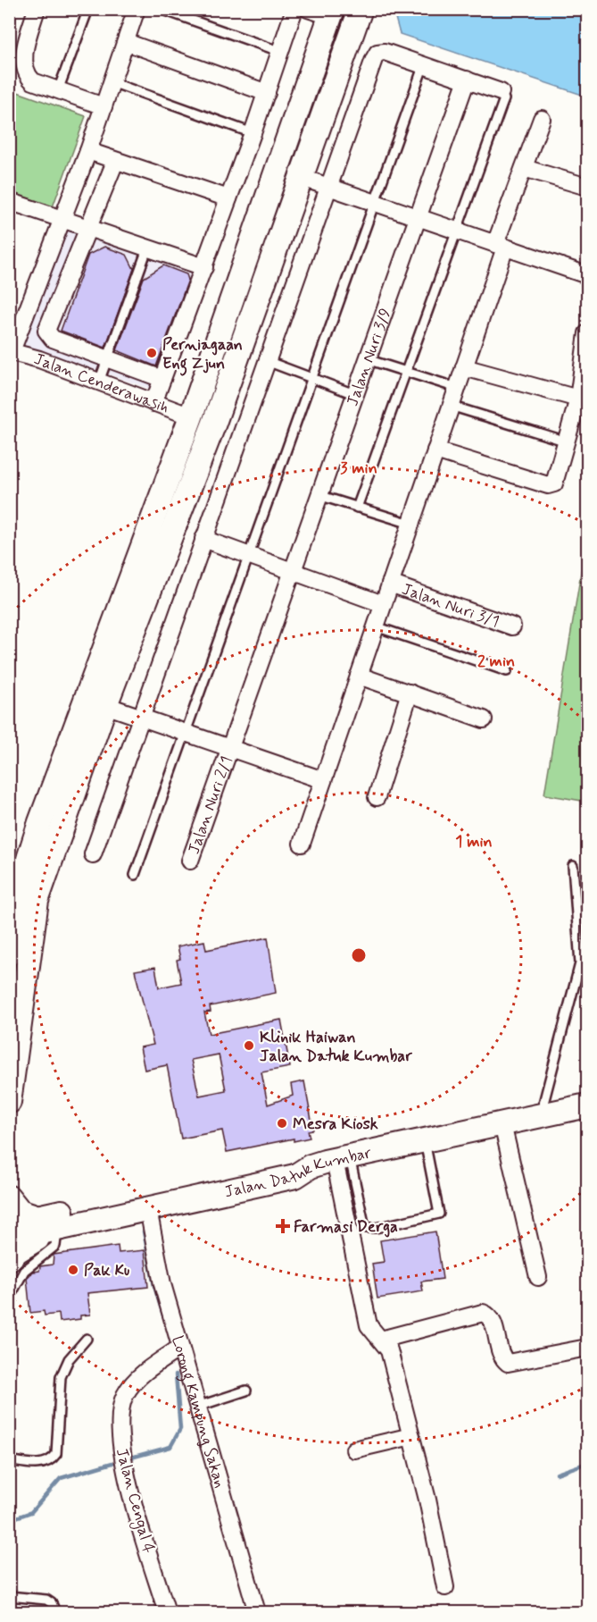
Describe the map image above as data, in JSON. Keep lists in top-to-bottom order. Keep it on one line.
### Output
{"streets":{"main road":["Jalan Datuk Kumbar"],"street":["Jalan Nuri 3/9","Jalan Cenderawasih","Jalan Nuri 3/1","Jalan Nuri 2/1","Lorong Kampung Sakan","Jalan Cengal 4"]},"crossings":[["Jalan Nuri 3/9","Jalan Nuri 2/1"],["Jalan Datuk Kumbar","Lorong Kampung Sakan"],["Lorong Kampung Sakan","Jalan Cengal 4"]],"places":{"other":["Perniagaan Eng Zjun","Klinik Haiwan Jalan Datuk Kumbar","Mesra Kiosk","Pak Ku"],"health":["Farmasi Derga"]},"rings":["3 min","2 min","1 min"]}
